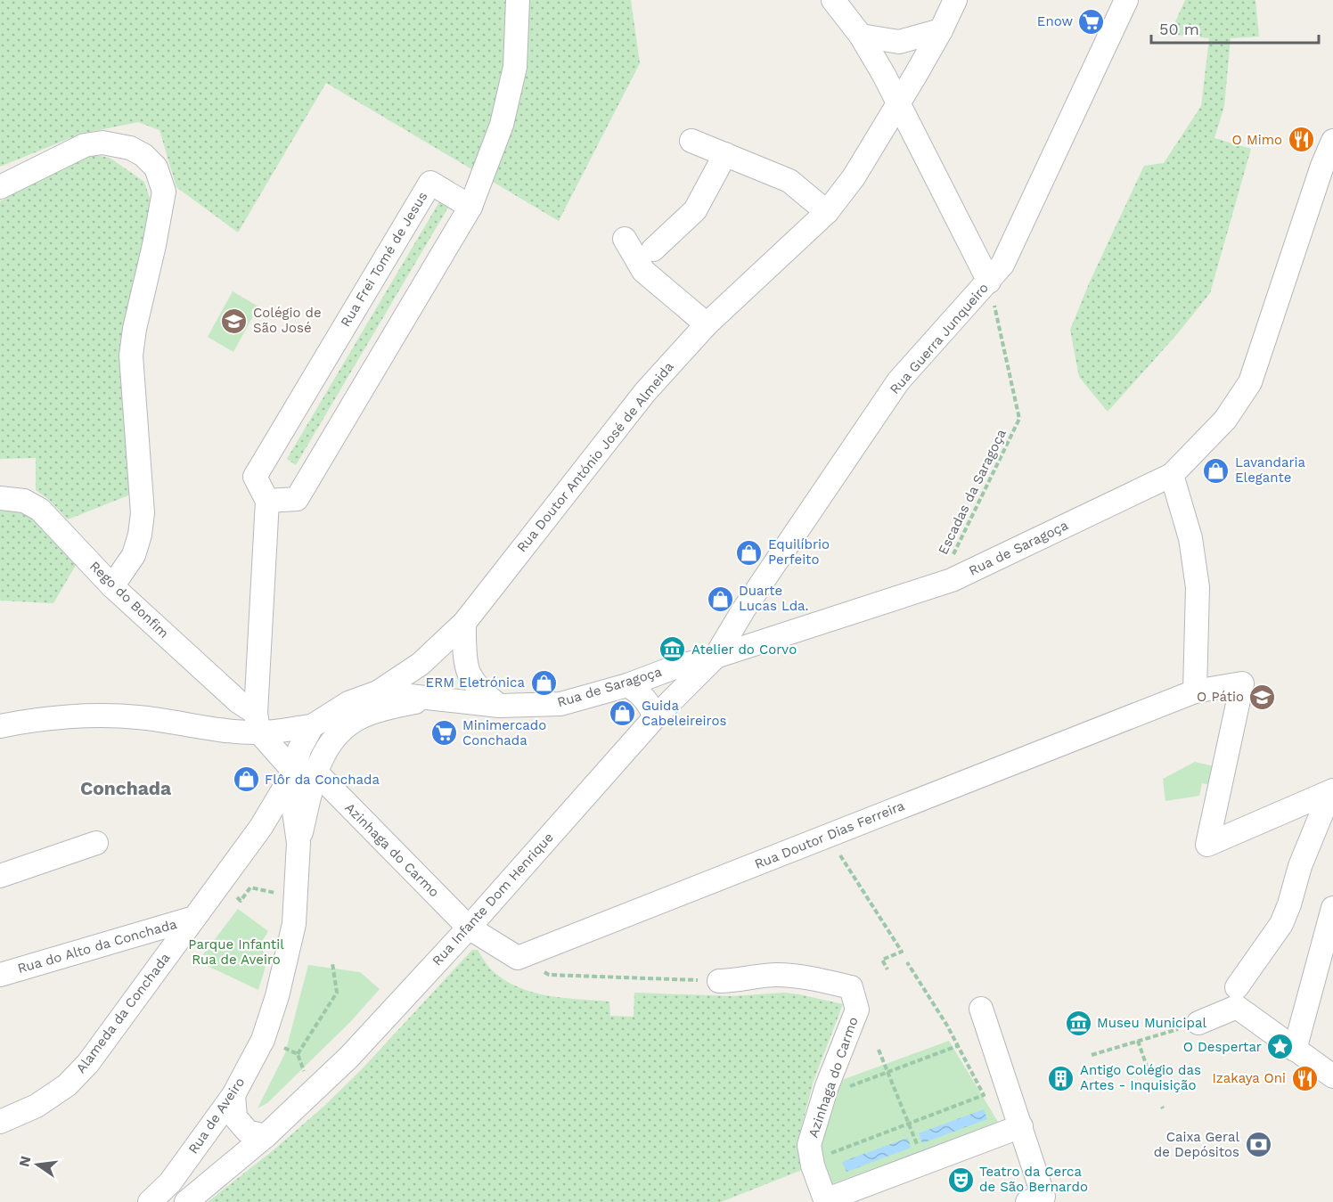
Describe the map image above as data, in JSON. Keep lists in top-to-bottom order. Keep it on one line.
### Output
{"streets":{"street":["Rua Frei Tomé de Jesus","Rua Guerra Junqueiro","Rua Doutor António José de Almeida","Rua de Saragoça","Rego do Bonfim","Rua Doutor Dias Ferreira","Azinhaga do Carmo","Rua Infante Dom Henrique","Rua do Alto da Conchada","Alameda da Conchada","Rua de Aveiro"],"path":["Escadas da Saragoça"]},"crossings":[["Rua Guerra Junqueiro","Rua de Saragoça"],["Rua Guerra Junqueiro","Rua Infante Dom Henrique"],["Rua Doutor António José de Almeida","Rua de Saragoça"],["Rua de Saragoça","Rua Infante Dom Henrique"],["Rego do Bonfim","Azinhaga do Carmo"],["Rego do Bonfim","Alameda da Conchada"],["Rego do Bonfim","Rua de Aveiro"],["Rua Doutor Dias Ferreira","Azinhaga do Carmo"],["Rua Doutor Dias Ferreira","Rua Infante Dom Henrique"],["Azinhaga do Carmo","Rua Infante Dom Henrique"],["Azinhaga do Carmo","Alameda da Conchada"],["Azinhaga do Carmo","Rua de Aveiro"],["Rua do Alto da Conchada","Alameda da Conchada"],["Alameda da Conchada","Rua de Aveiro"]],"districts":["Conchada"],"parks":["Parque Infantil Rua de Aveiro"],"places":{"supermarket":["Enow","Minimercado Conchada"],"restaurant":["O Mimo","Izakaya Oni"],"school or university":["Colégio de São José","O Pátio"],"shop":["Lavandaria Elegante","Equilíbrio Perfeito","Duarte Lucas Lda.","ERM Eletrónica","Guida Cabeleireiros","Flôr da Conchada"],"museum":["Atelier do Corvo","Museu Municipal"],"place":["O Despertar"],"building":["Antigo Colégio das Artes - Inquisição"],"bank":["Caixa Geral de Depósitos"],"theatre":["Teatro da Cerca de São Bernardo"]},"scale_bar":"50 m","north":"left"}
